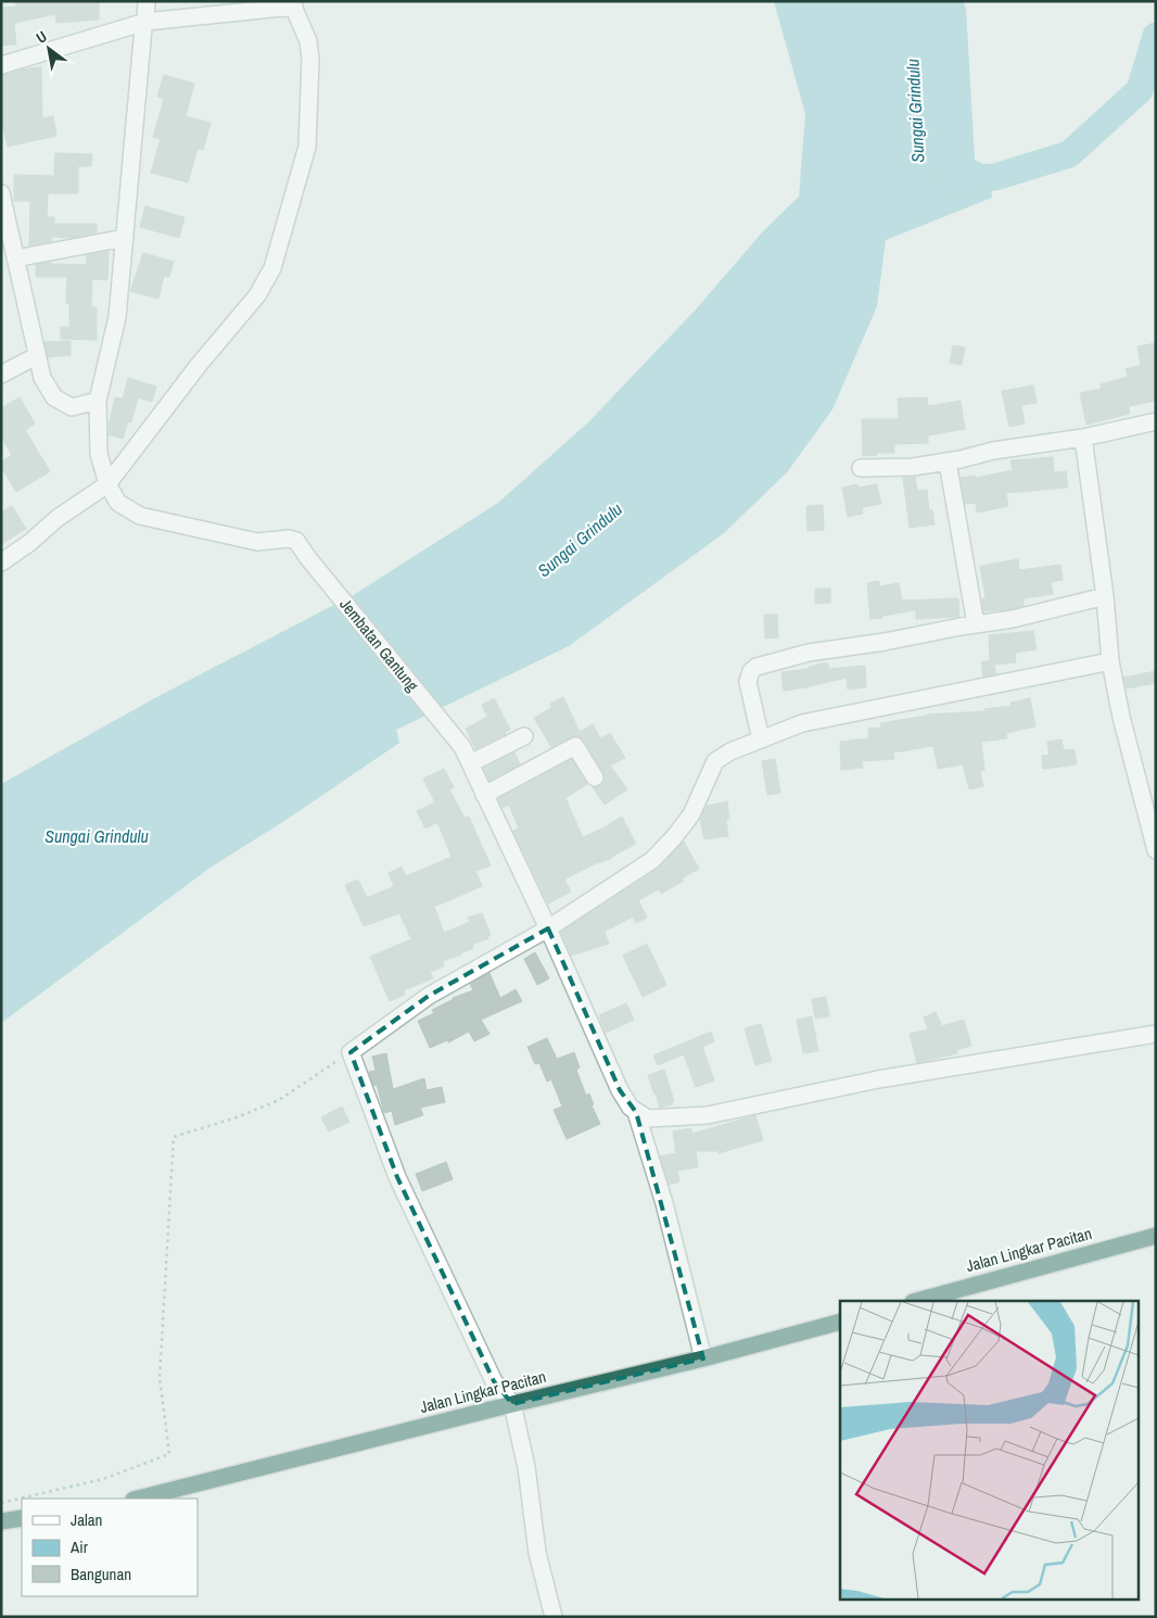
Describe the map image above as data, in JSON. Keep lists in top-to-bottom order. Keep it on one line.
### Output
{"streets":{"highway":["Jalan Lingkar Pacitan"],"street":["Jembatan Gantung"]},"crossings":[["Jembatan Gantung","Jalan Lingkar Pacitan"]],"water":["Sungai Grindulu"],"legend":["Jalan","Air","Bangunan"],"north":"top left"}
